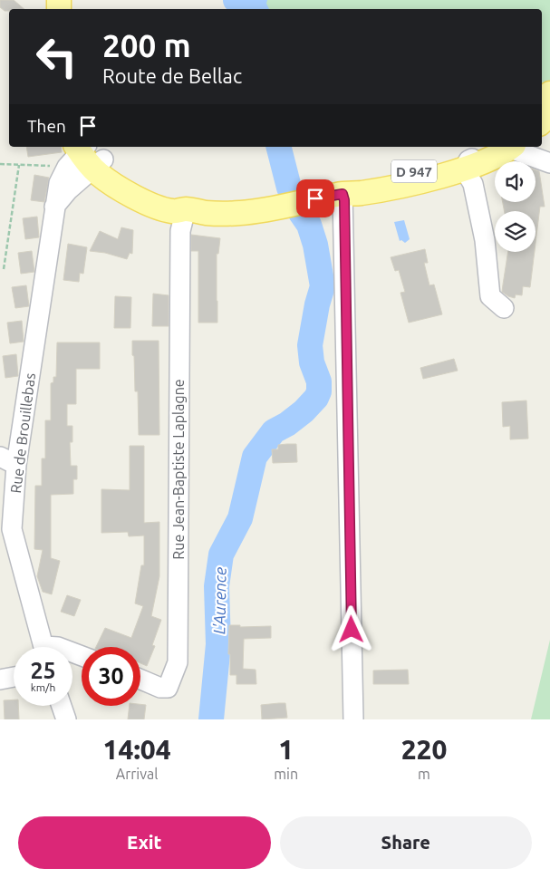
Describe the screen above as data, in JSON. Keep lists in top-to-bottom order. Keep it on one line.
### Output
{"streets":{"main road":["D 947"],"street":["Rue de Brouillebas","Rue Jean-Baptiste Laplagne"]},"crossings":[["D 947","Rue de Brouillebas"],["D 947","Rue Jean-Baptiste Laplagne"]],"water":["L'Aurence"],"page":{"turn":["200 m","Route de Bellac"],"then":"Then","speed":"25 km/h","limit":"30","eta":["14:04","Arrival","1","min","220","m"],"buttons":["Exit","Share"]}}
